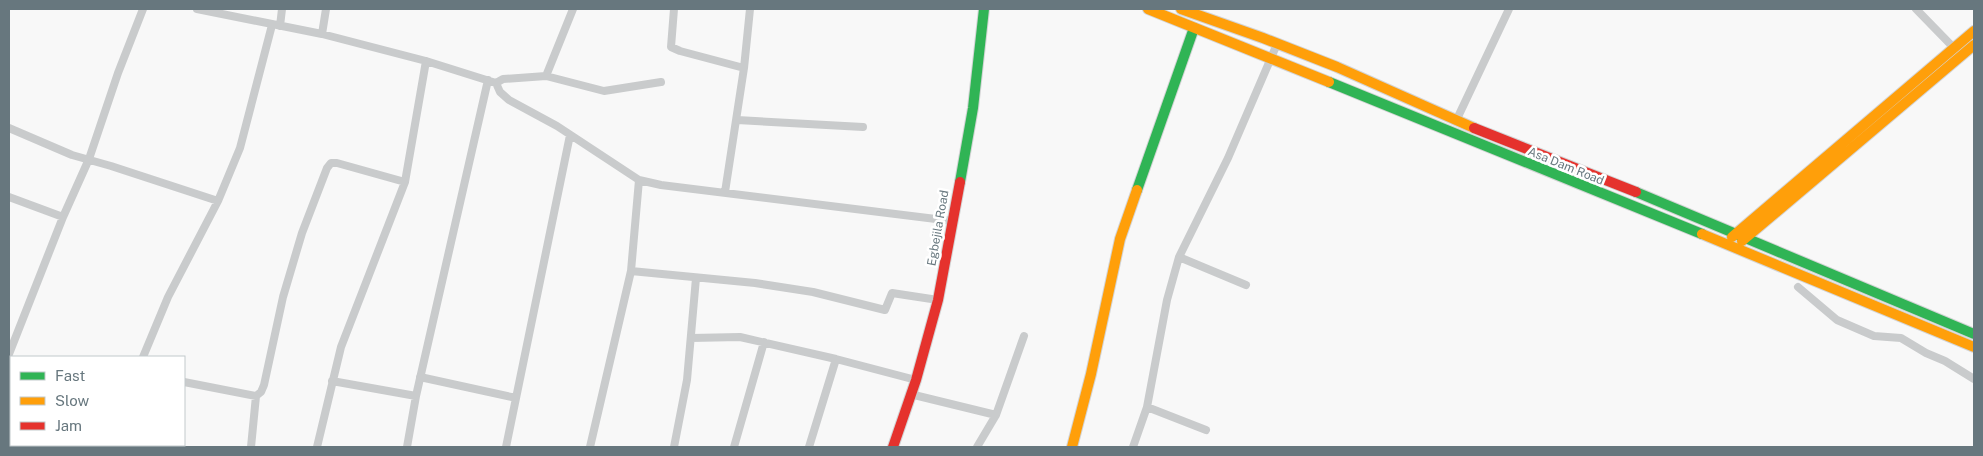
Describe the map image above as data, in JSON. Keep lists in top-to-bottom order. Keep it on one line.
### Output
{"streets":{"main road":["Asa Dam Road","Egbejila Road"]},"legend":["Fast","Slow","Jam"]}
